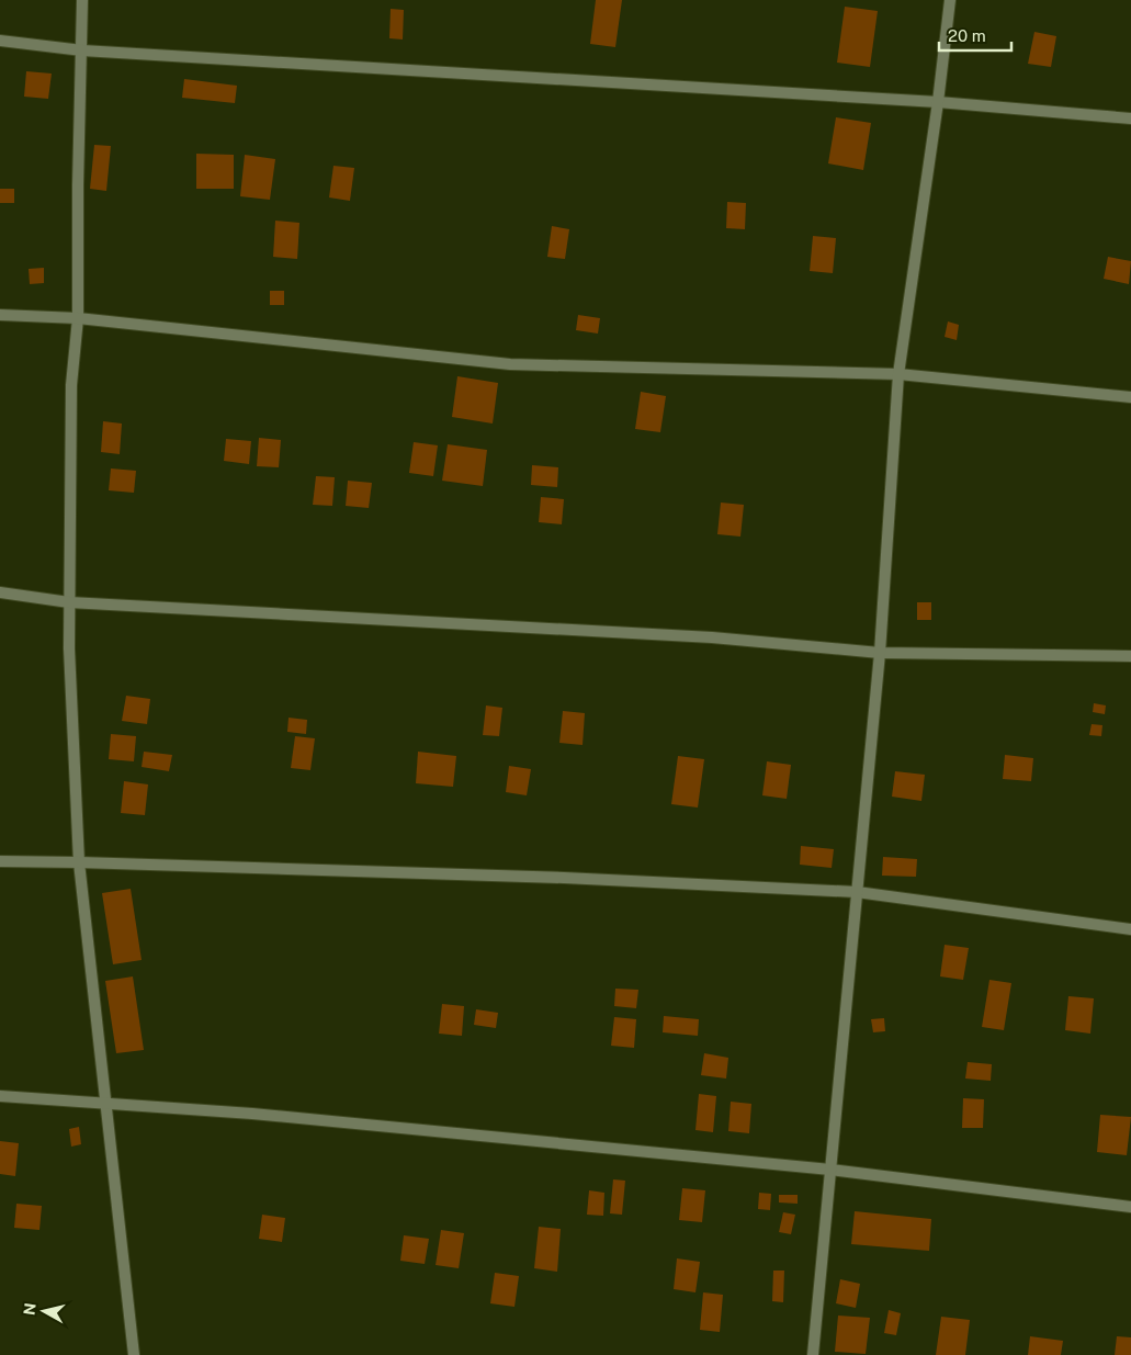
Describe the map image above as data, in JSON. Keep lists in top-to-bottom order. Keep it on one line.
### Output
{"scale_bar":"20 m","north":"left"}
